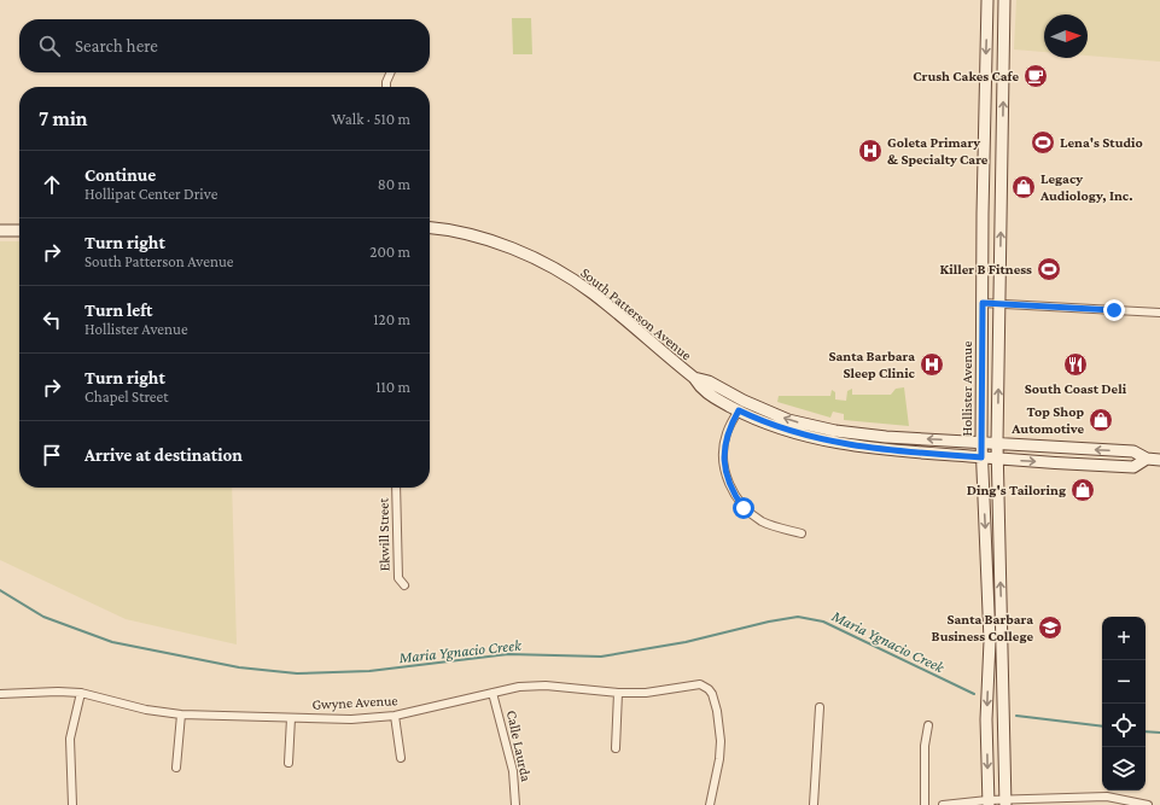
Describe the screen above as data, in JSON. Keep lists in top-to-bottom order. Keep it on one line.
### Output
{"streets":{"main road":["South Patterson Avenue","Hollister Avenue"],"street":["Ekwill Street","Gwyne Avenue","Calle Laurda"]},"crossings":[["South Patterson Avenue","Hollister Avenue"],["Gwyne Avenue","Calle Laurda"]],"water":["Maria Ygnacio Creek"],"places":{"cafe":["Crush Cakes Cafe"],"sports":["Lena's Studio","Killer B Fitness"],"hospital":["Goleta Primary & Specialty Care","Santa Barbara Sleep Clinic"],"shop":["Legacy Audiology, Inc.","Top Shop Automotive","Ding's Tailoring"],"restaurant":["South Coast Deli"],"school or university":["Santa Barbara Business College"]},"north":"right","page":{"search":"Search here","heading":["7 min","Walk · 510 m"],"list":[["Continue","Hollipat Center Drive","80 m"],["Turn right","South Patterson Avenue","200 m"],["Turn left","Hollister Avenue","120 m"],["Turn right","Chapel Street","110 m"],"Arrive at destination"],"map_buttons":["+","−"]}}
